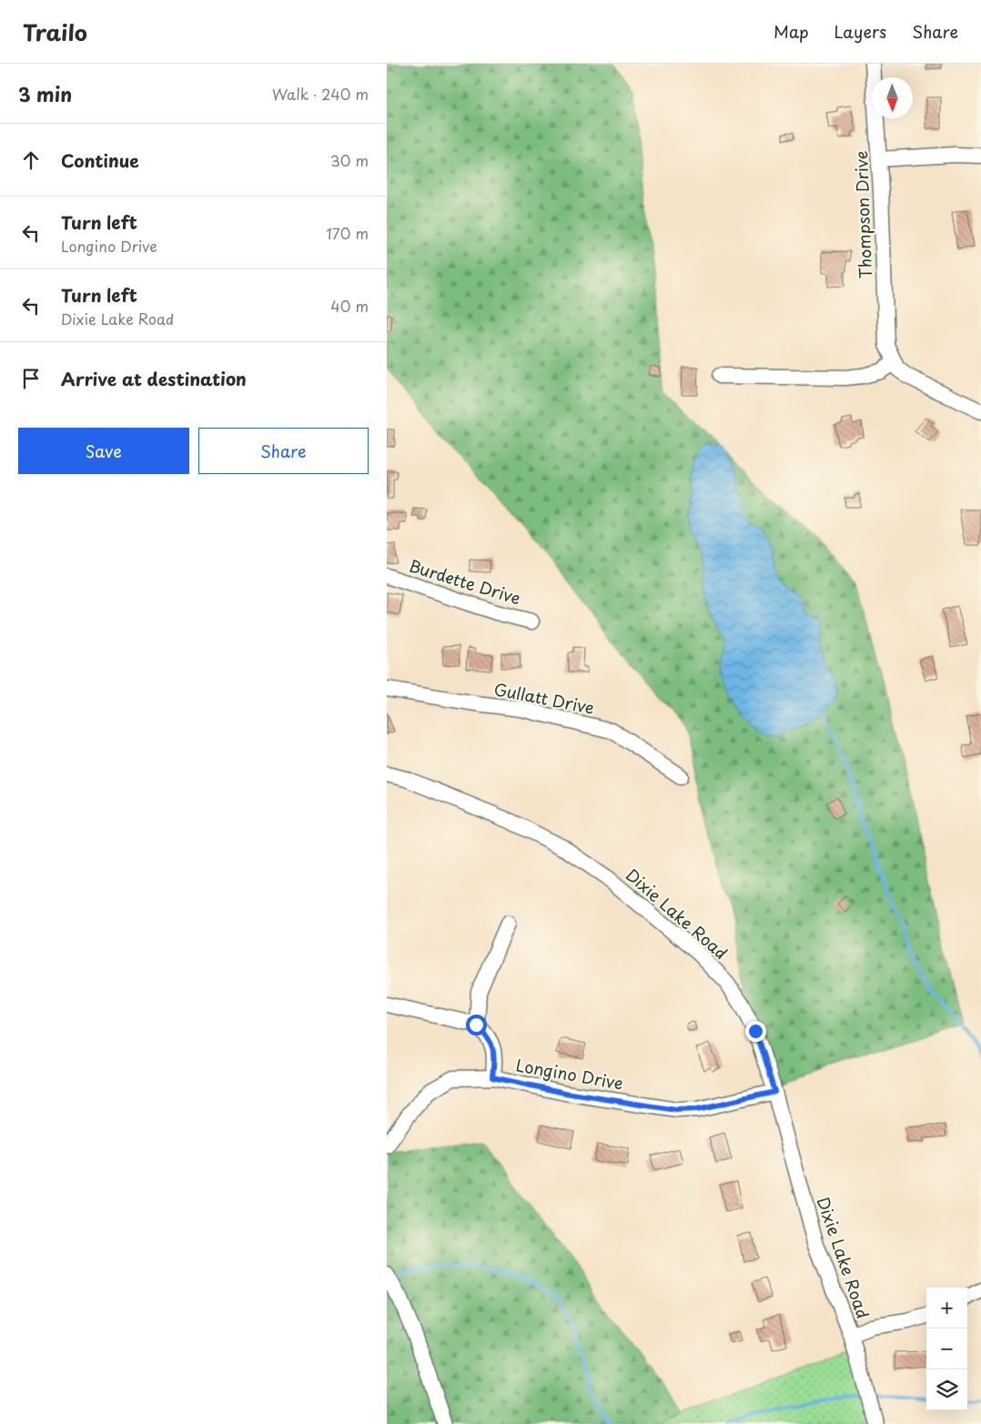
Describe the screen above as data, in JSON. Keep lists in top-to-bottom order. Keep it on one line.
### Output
{"streets":{"street":["Thompson Drive","Burdette Drive","Gullatt Drive","Dixie Lake Road","Longino Drive"]},"crossings":[["Dixie Lake Road","Longino Drive"]],"north":"bottom","page":{"header":"Trailo","nav":["Map","Layers","Share"],"heading":["3 min","Walk · 240 m"],"list":[["Continue","30 m"],["Turn left","Longino Drive","170 m"],["Turn left","Dixie Lake Road","40 m"],"Arrive at destination"],"buttons":["Save","Share"],"map_buttons":["+","−"]}}
